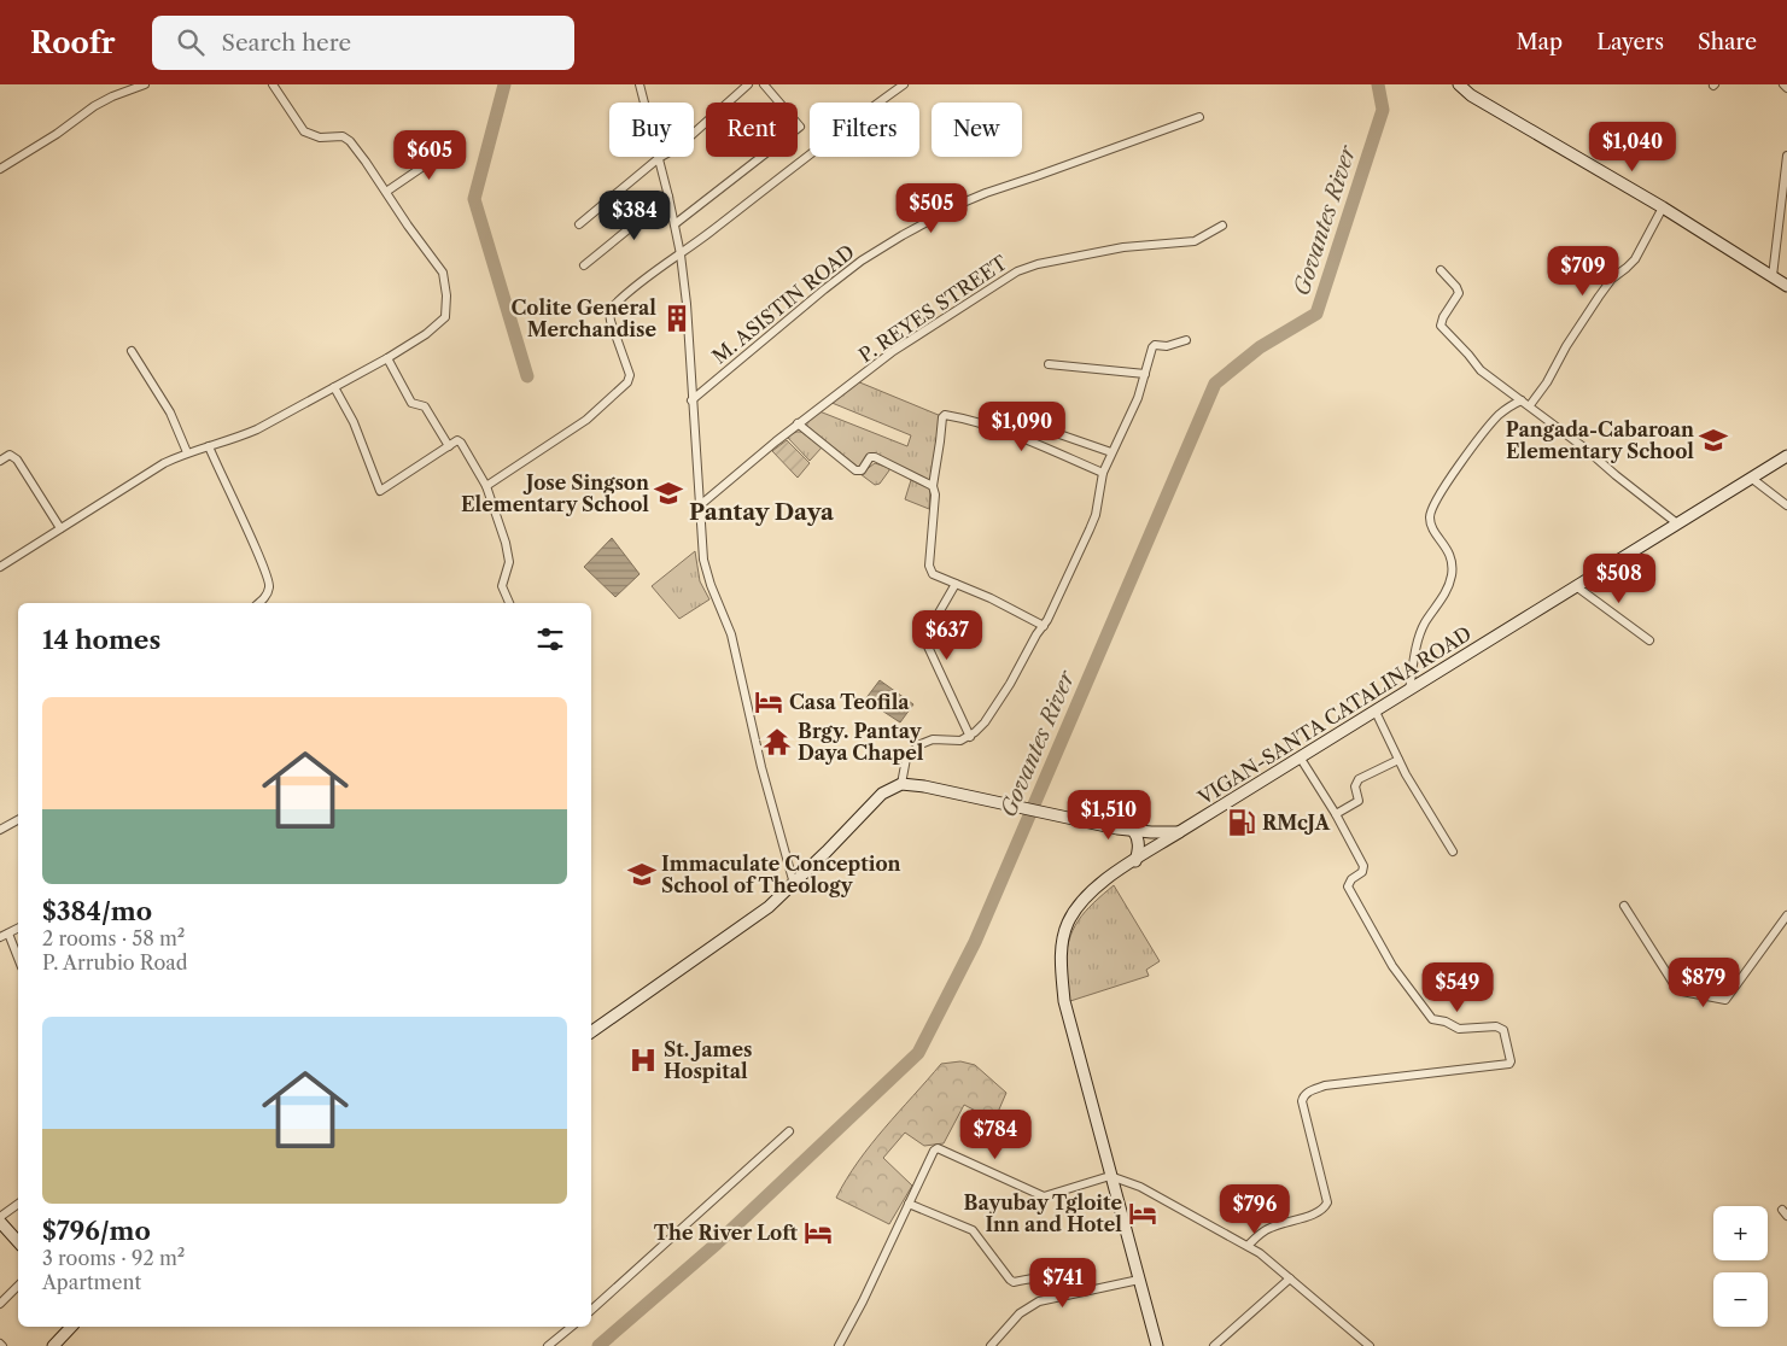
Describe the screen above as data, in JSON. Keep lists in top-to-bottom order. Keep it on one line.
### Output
{"streets":{"main road":["VIGAN-SANTA CATALINA ROAD"],"street":["M. ASISTIN ROAD","P. REYES STREET"]},"districts":["Pantay Daya"],"water":["Govantes River"],"places":{"building":["Colite General Merchandise"],"school or university":["Pangada-Cabaroan Elementary School","Jose Singson Elementary School","Immaculate Conception School of Theology"],"hotel":["Casa Teofila","Bayubay Tgloite Inn and Hotel","The River Loft"],"temple":["Brgy. Pantay Daya Chapel"],"fuel station":["RMcJA"],"hospital":["St. James Hospital"]},"page":{"header":"Roofr","search":"Search here","nav":["Map","Layers","Share"],"chip":["Buy","Rent","Filters","New"],"price":["$1,040","$605","$505","$384","$709","$1,090","$508","$637","$1,510","$879","$549","$784","$796","$741"],"heading":"14 homes","list":[{"name":"$384/mo","note":"2 rooms · 58 m² · P. Arrubio Road"},{"name":"$796/mo","note":"3 rooms · 92 m² · Apartment"}],"map_buttons":["+","−"]}}
